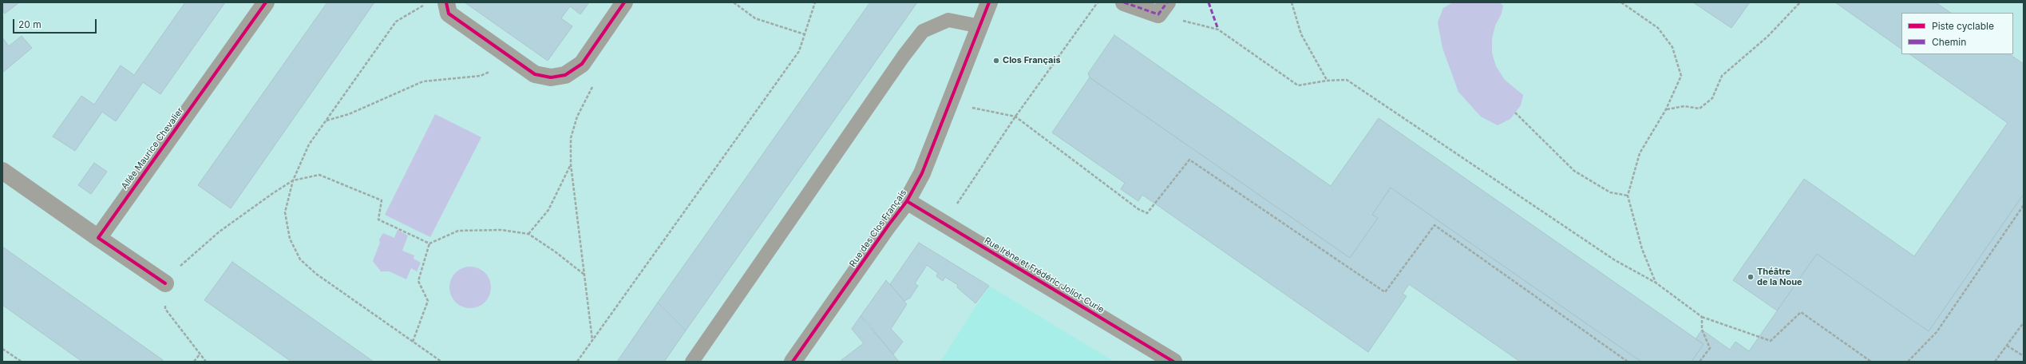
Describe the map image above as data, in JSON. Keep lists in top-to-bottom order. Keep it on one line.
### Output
{"streets":{"street":["Allée Maurice Chevalier","Rue des Clos Français","Rue Irène et Frédéric Joliot-Curie"]},"crossings":[["Rue des Clos Français","Rue Irène et Frédéric Joliot-Curie"]],"places":["Clos Français","Théâtre de la Noue"],"legend":["Piste cyclable","Chemin"],"scale_bar":"20 m"}
